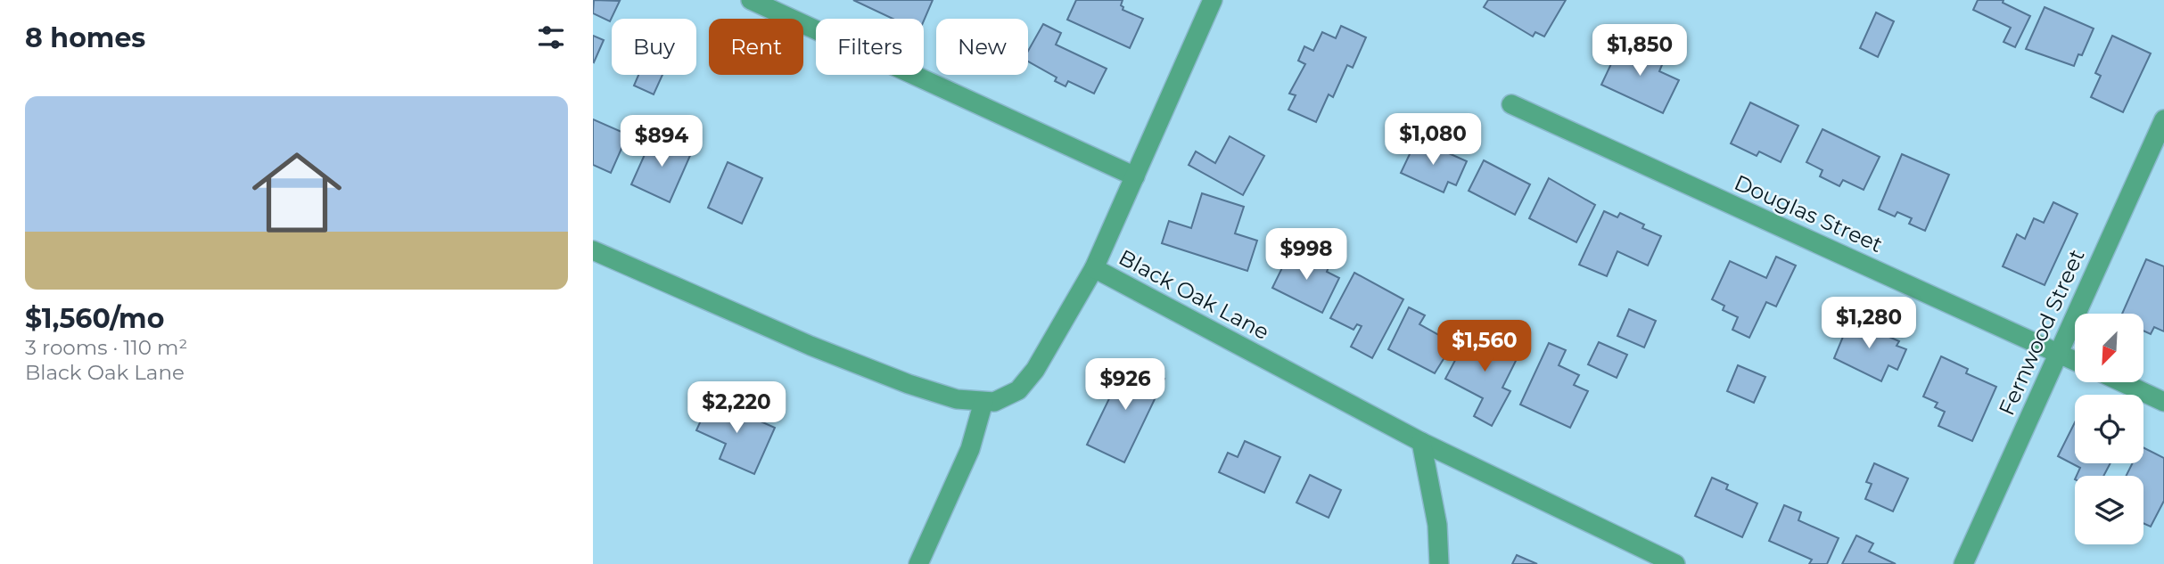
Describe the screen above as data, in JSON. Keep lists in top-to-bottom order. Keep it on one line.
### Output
{"streets":{"street":["Douglas Street","Black Oak Lane","Fernwood Street"]},"crossings":[["Douglas Street","Fernwood Street"]],"north":"bottom left","page":{"heading":"8 homes","chip":["Buy","Rent","Filters","New"],"price":["$1,850","$1,080","$894","$998","$1,280","$1,560","$926","$2,220"],"list":[{"name":"$1,560/mo","note":"3 rooms · 110 m² · Black Oak Lane"}]}}
